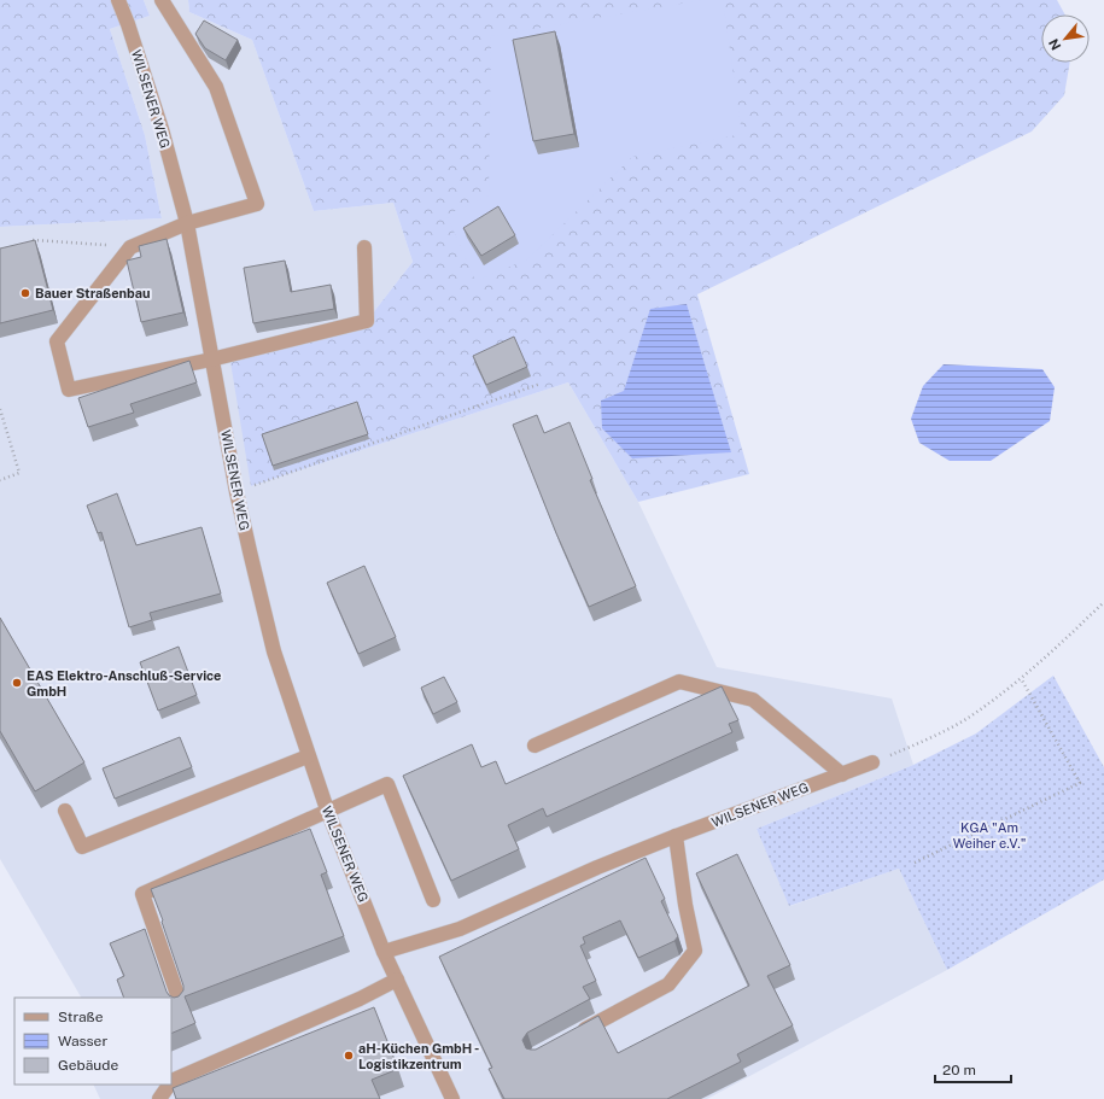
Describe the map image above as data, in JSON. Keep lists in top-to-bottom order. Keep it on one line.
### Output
{"streets":{"street":["WILSENER WEG"]},"parks":["KGA \"Am Weiher e.V.\""],"places":["Bauer Straßenbau","EAS Elektro-Anschluß-Service GmbH","aH-Küchen GmbH - Logistikzentrum"],"legend":["Straße","Wasser","Gebäude"],"scale_bar":"20 m","north":"bottom left"}
